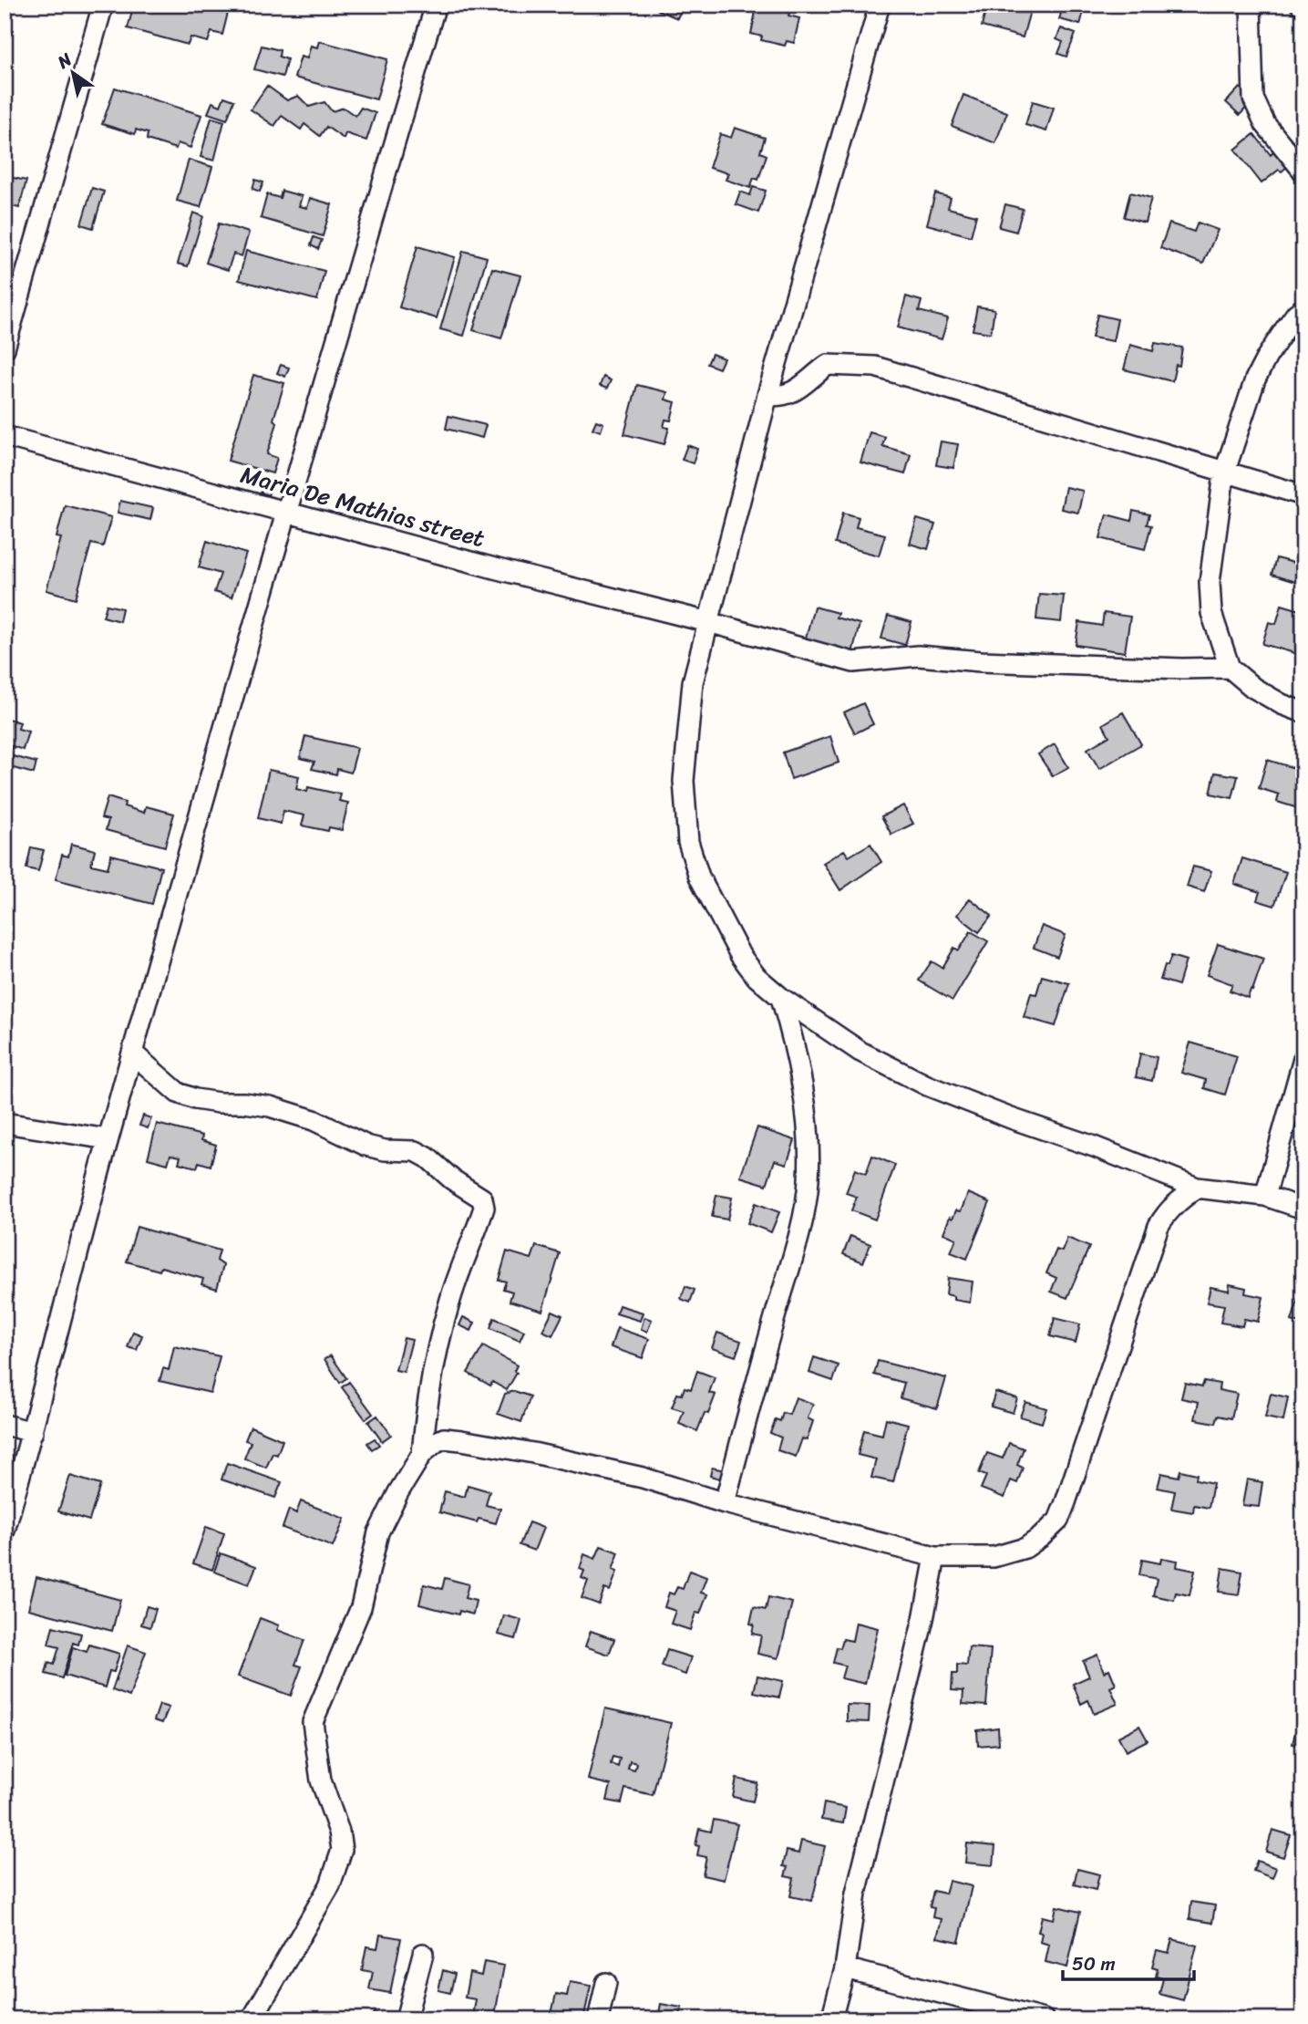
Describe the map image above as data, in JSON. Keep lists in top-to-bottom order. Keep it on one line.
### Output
{"streets":{"street":["Maria De Mathias street"]},"scale_bar":"50 m","north":"top left"}
